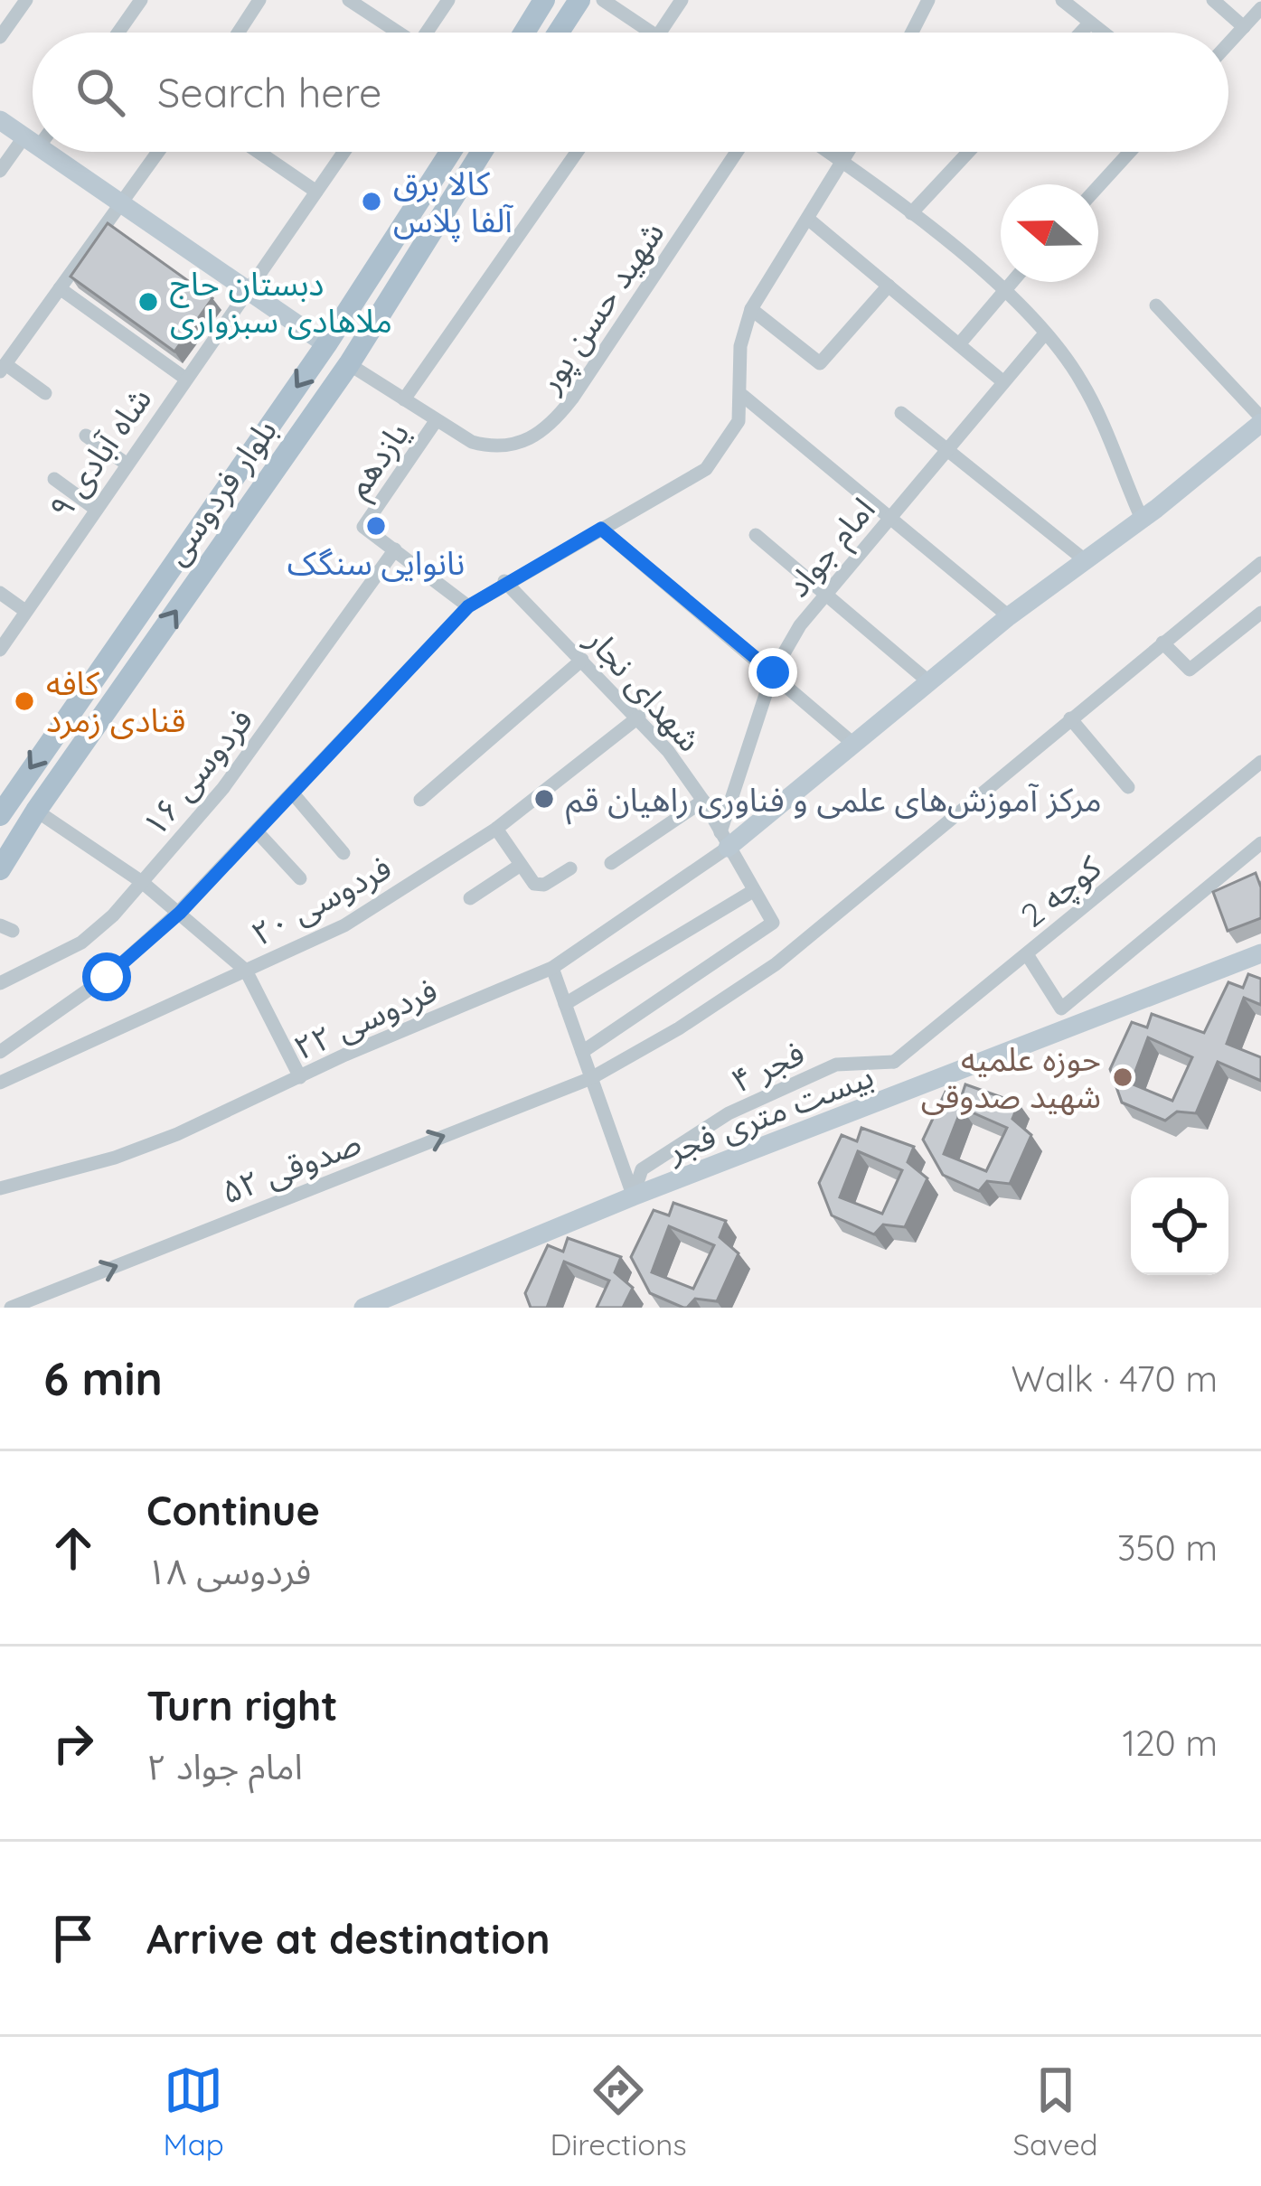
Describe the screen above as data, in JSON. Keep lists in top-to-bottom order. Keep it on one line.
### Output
{"streets":{"main road":["بلوار فردوسی"],"street":["شهید حسن پور","شاه آبادی ۹","یازدهم","امام جواد","شهدای نجار","فردوسی ۱۶","کوچه 2","فردوسی ۲۰","فردوسی ۲۲","فجر ۴","بیست متری فجر","صدوقی ۵۲"]},"crossings":[["شهید حسن پور","یازدهم"],["شهید حسن پور","بلوار فردوسی"],["یازدهم","فردوسی ۱۶"],["امام جواد","شهدای نجار"],["امام جواد","فردوسی ۲۲"],["شهدای نجار","فردوسی ۲۰"],["شهدای نجار","فردوسی ۲۲"],["کوچه 2","فجر ۴"],["فجر ۴","بیست متری فجر"]],"one_way":["صدوقی ۵۲"],"places":["کالا برق آلفا پلاس","دبستان حاج ملاهادی سبزواری","نانوایی سنگک","کافه قنادی زمرد","مرکز آموزش‌های علمی و فناوری راهیان قم","حوزه علمیه شهید صدوقی"],"north":"left","page":{"search":"Search here","heading":["6 min","Walk · 470 m"],"list":[["Continue","فردوسی ۱۸","350 m"],["Turn right","امام جواد ۲","120 m"],"Arrive at destination"],"nav":["Map","Directions","Saved"]}}
